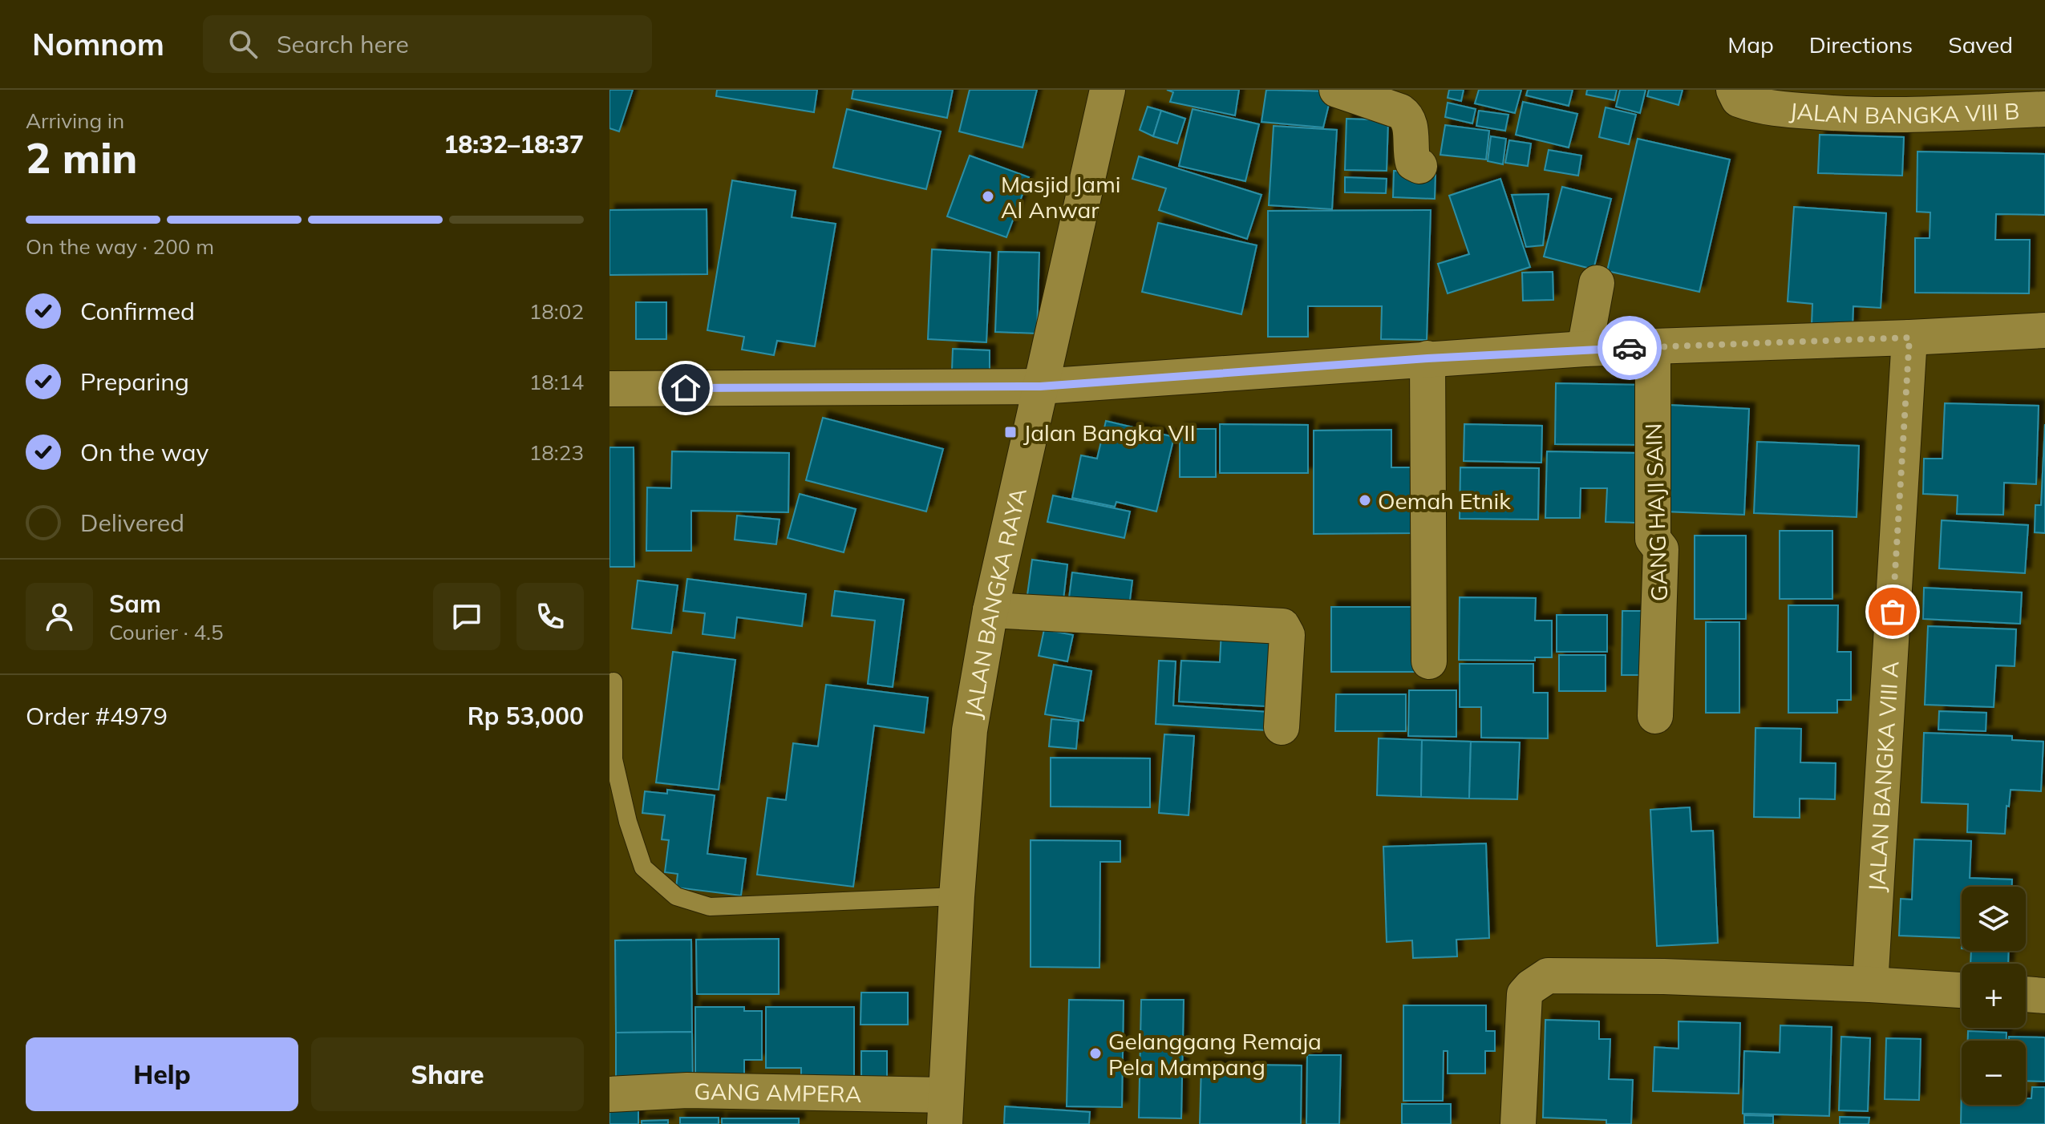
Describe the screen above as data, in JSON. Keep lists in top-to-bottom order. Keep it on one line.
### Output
{"streets":{"street":["JALAN BANGKA VIII B","GANG HAJI SAIN","JALAN BANGKA RAYA","JALAN BANGKA VIII A","GANG AMPERA"]},"crossings":[["JALAN BANGKA RAYA","GANG AMPERA"]],"places":{"other":["Masjid Jami Al Anwar","Oemah Etnik","Gelanggang Remaja Pela Mampang"],"transit":["Jalan Bangka VII"]},"page":{"header":"Nomnom","search":"Search here","nav":["Map","Directions","Saved"],"heading":["2 min","Arriving in","18:32–18:37"],"panel":["Sam","Courier · 4.5","Order #4979","Rp 53,000"],"bar":"On the way · 200 m","list":[["Confirmed","18:02"],["Preparing","18:14"],["On the way","18:23"],"Delivered"],"map_buttons":["+","−"],"buttons":["Help","Share"]}}
